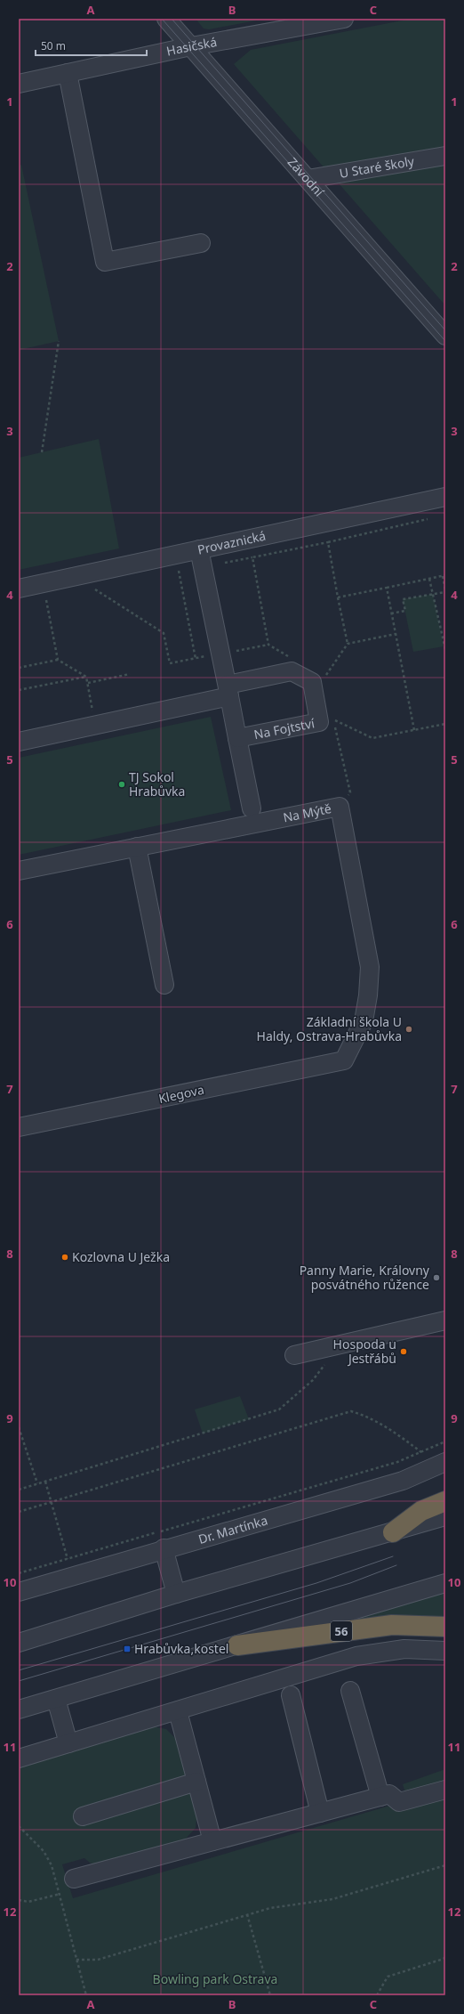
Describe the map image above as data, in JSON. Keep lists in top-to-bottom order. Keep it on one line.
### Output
{"streets":{"highway":["56"],"street":["Hasičská","U Staré školy","Závodní","Provaznická","Na Fojtství","Na Mýtě","Klegova","Dr. Martínka"]},"crossings":[["Hasičská","Závodní"],["U Staré školy","Závodní"],["Na Mýtě","Klegova"]],"parks":["Bowling park Ostrava"],"places":{"other":["TJ Sokol Hrabůvka","Základní škola U Haldy, Ostrava-Hrabůvka","Kozlovna U Ježka","Panny Marie, Královny posvátného růžence","Hospoda u Jestřábů"],"transit":["Hrabůvka,kostel"]},"scale_bar":"50 m","grid":{"columns":["A","B","C"],"rows":["1","2","3","4","5","6","7","8","9","10","11","12"]}}
